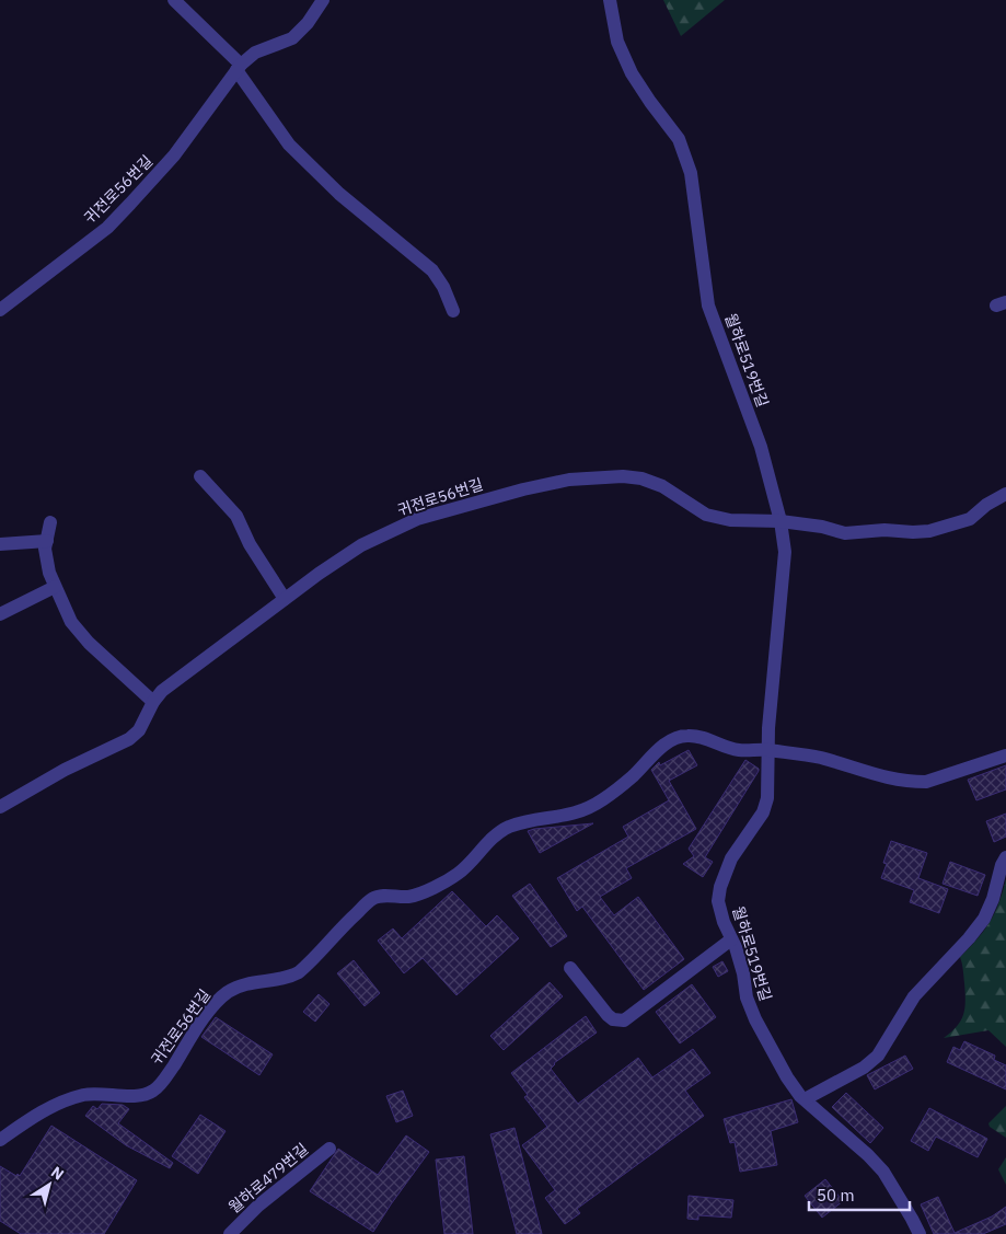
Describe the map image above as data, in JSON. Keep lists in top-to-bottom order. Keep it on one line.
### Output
{"streets":{"lane":["귀전로56번길","월하로519번길","월하로479번길"]},"crossings":[["귀전로56번길","월하로519번길"]],"scale_bar":"50 m","north":"top right"}
